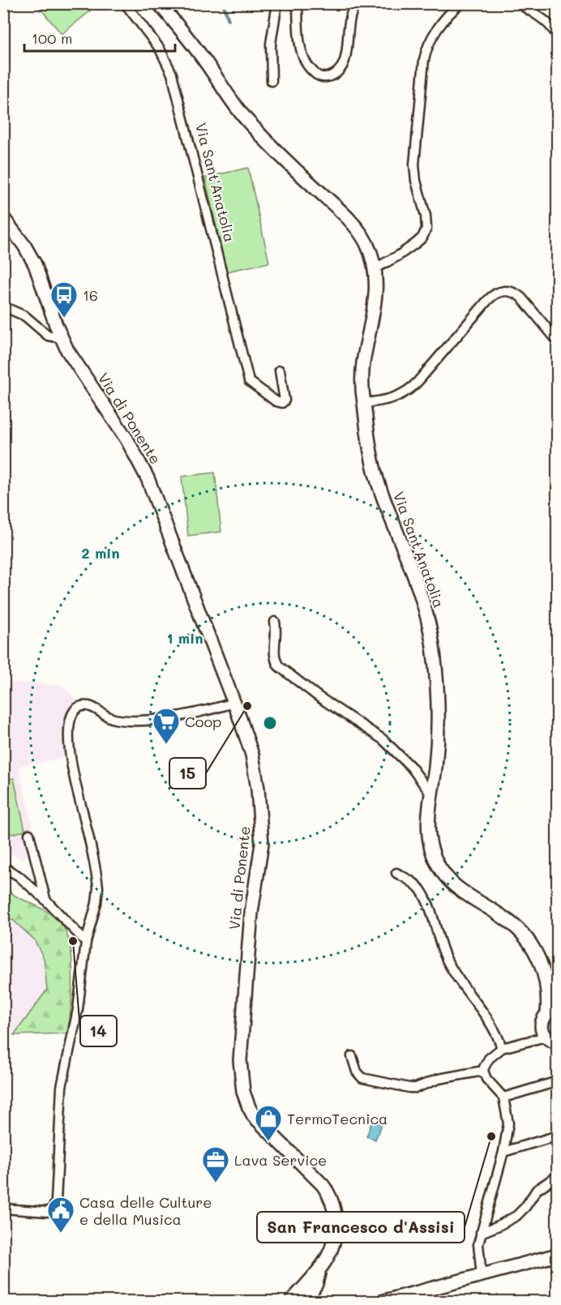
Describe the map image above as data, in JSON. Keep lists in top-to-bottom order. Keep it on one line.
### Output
{"streets":{"main road":["Via Sant'Anatolia","Via di Ponente"]},"places":{"bus stop":["16"],"other":["15","14","San Francesco d'Assisi"],"supermarket":["Coop"],"shop":["TermoTecnica"],"office":["Lava Service"],"public building":["Casa delle Culture e della Musica"]},"scale_bar":"100 m","rings":["2 min","1 min"]}
